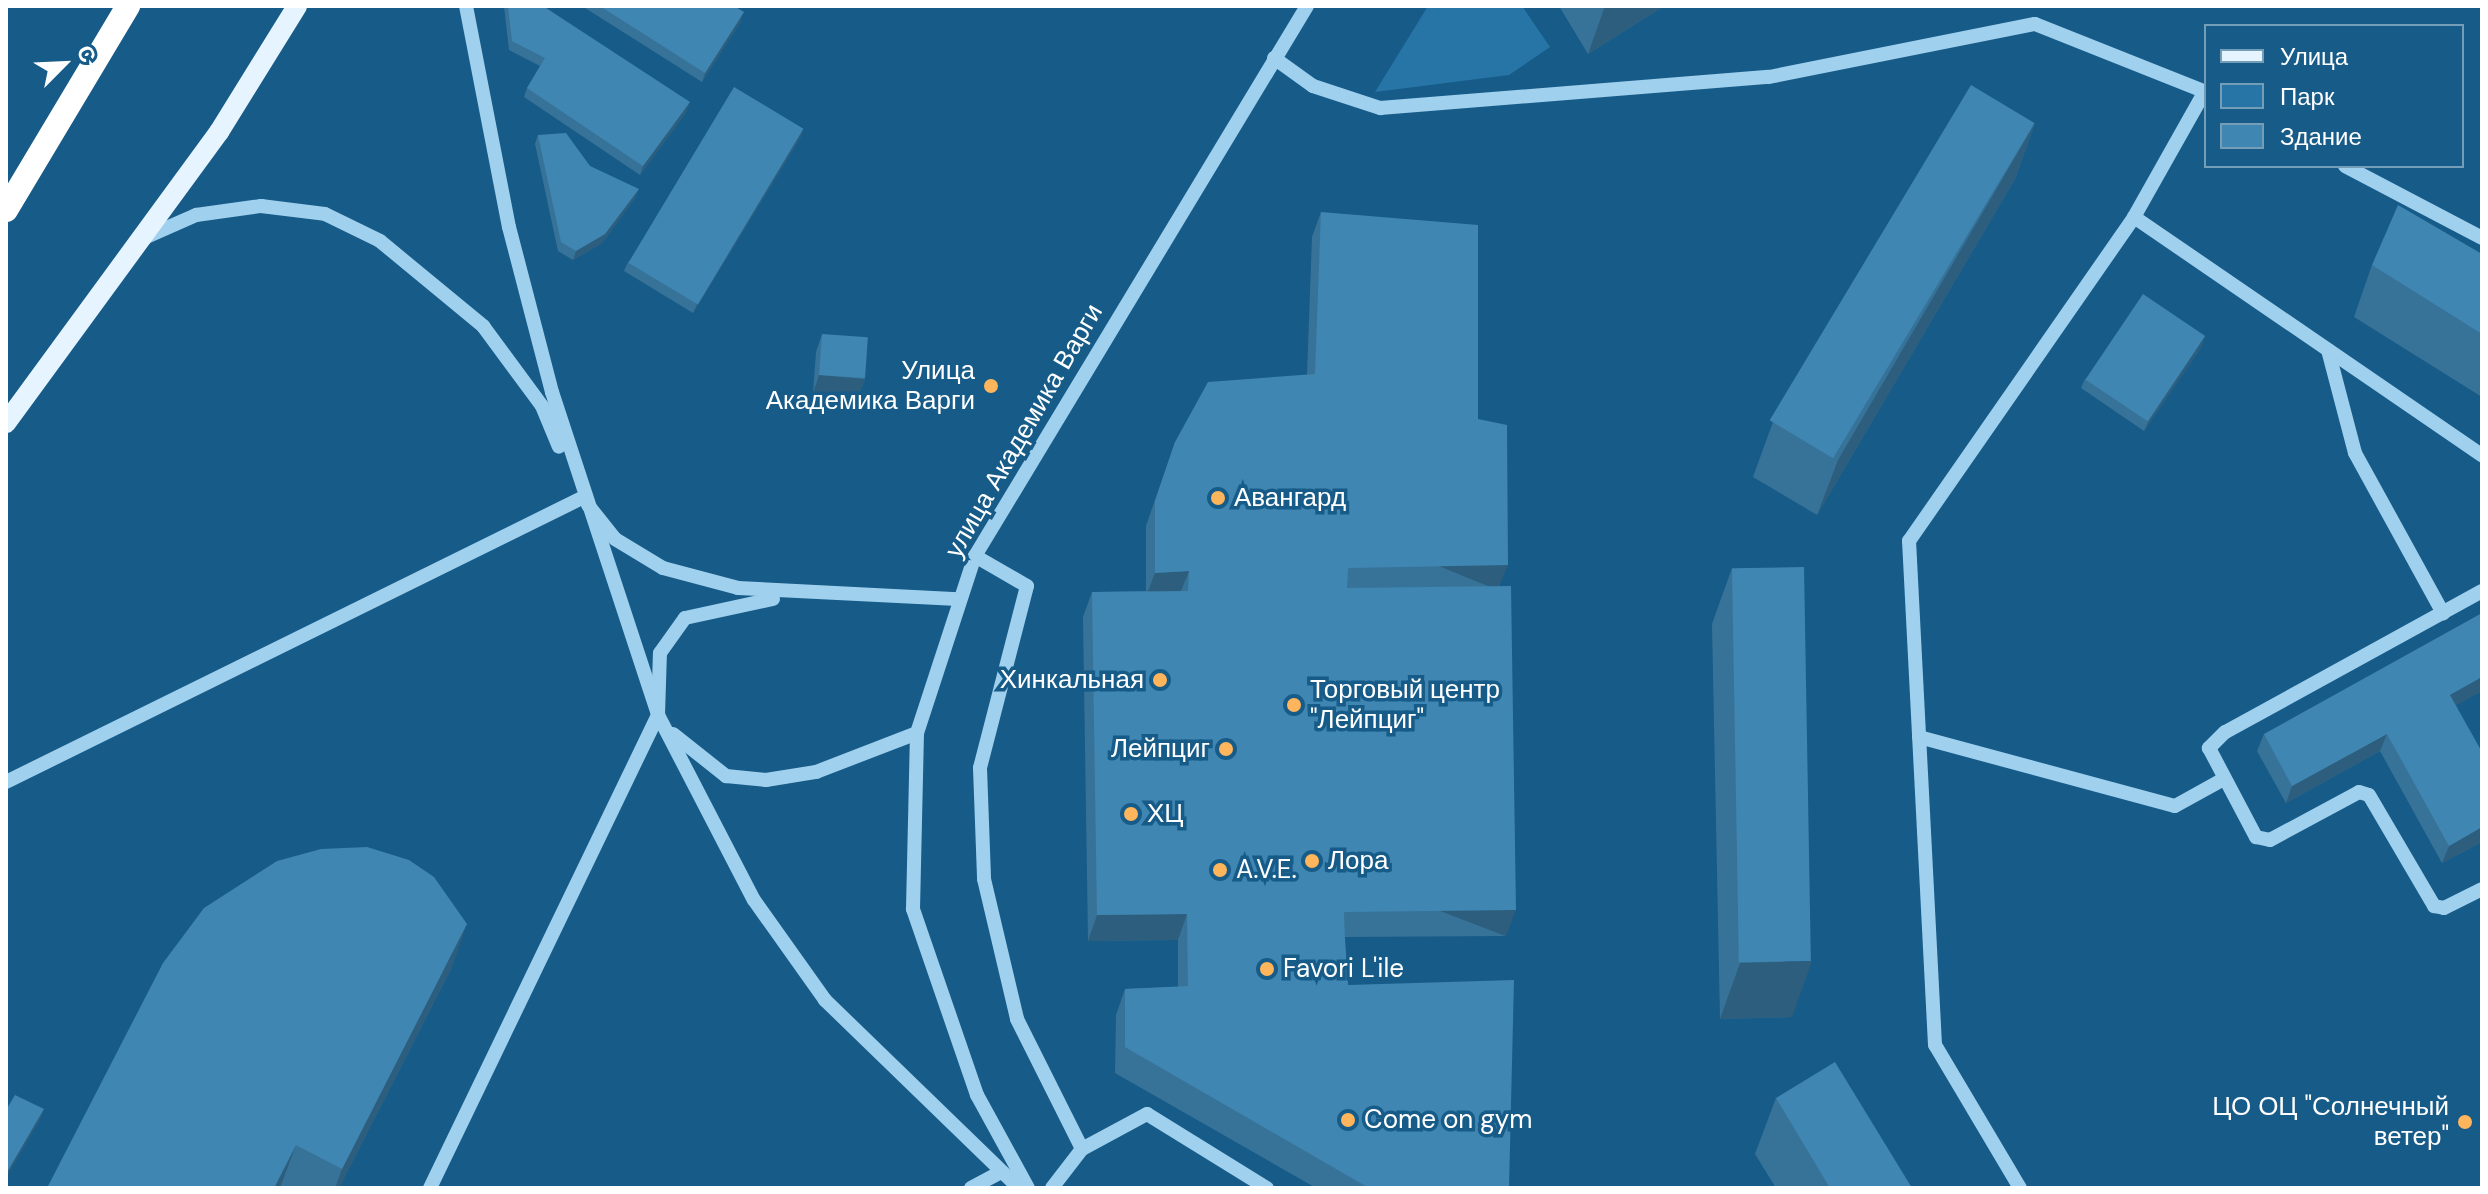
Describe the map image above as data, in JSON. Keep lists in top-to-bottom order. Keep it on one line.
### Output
{"streets":{"street":["улица Академика Варги"]},"places":["Улица Академика Варги","Авангард","Хинкальная","Торговый центр \"Лейпциг\"","Лейпциг","ХЦ","Лора","A.V.E.","Favori L'ile","Come on gym","ЦО ОЦ \"Солнечный ветер\""],"legend":["Улица","Парк","Здание"],"north":"top right"}
